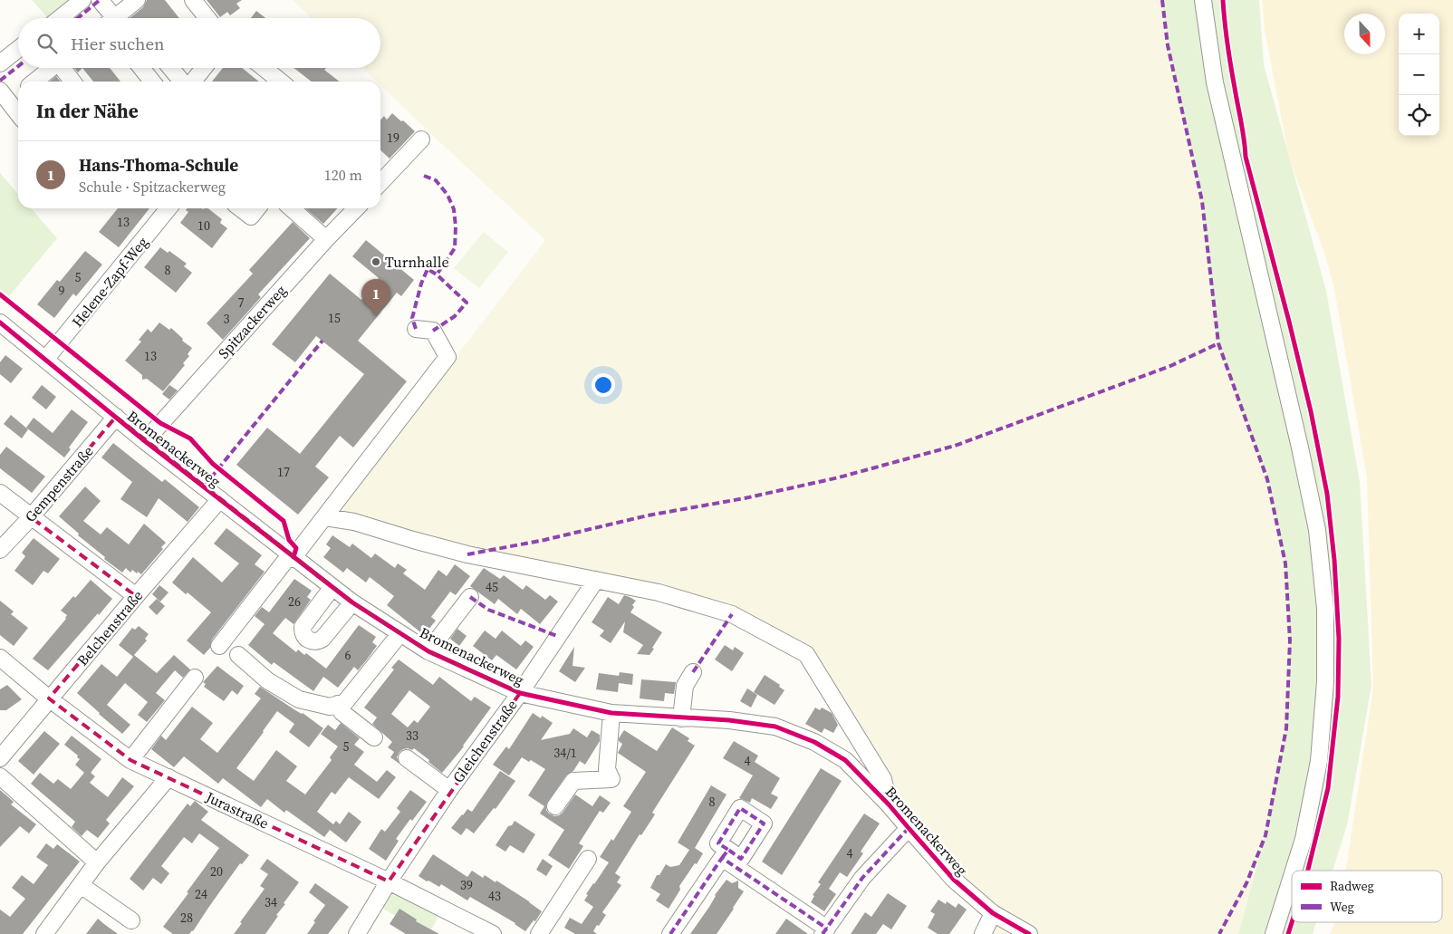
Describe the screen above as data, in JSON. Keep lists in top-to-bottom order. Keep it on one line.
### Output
{"streets":{"street":["Helene-Zapf-Weg","Spitzackerweg","Bromenackerweg","Gempenstraße","Belchenstraße","Gleichenstraße","Jurastraße"]},"crossings":[["Helene-Zapf-Weg","Bromenackerweg"],["Spitzackerweg","Bromenackerweg"],["Bromenackerweg","Gempenstraße"],["Bromenackerweg","Belchenstraße"],["Bromenackerweg","Gleichenstraße"],["Belchenstraße","Jurastraße"],["Gleichenstraße","Jurastraße"]],"places":["Turnhalle"],"house_numbers":["19","13","10","8","5","9","7","15","3","13","17","45","26","6","33","5","34/1","4","8","4","20","39","24","43","34","28"],"legend":["Radweg","Weg"],"north":"bottom","page":{"map_buttons":["+","−"],"search":"Hier suchen","heading":"In der Nähe","list":[{"mark":"1","name":"Hans-Thoma-Schule","note":"Schule · Spitzackerweg","value":"120 m"}],"pins":"1"}}
